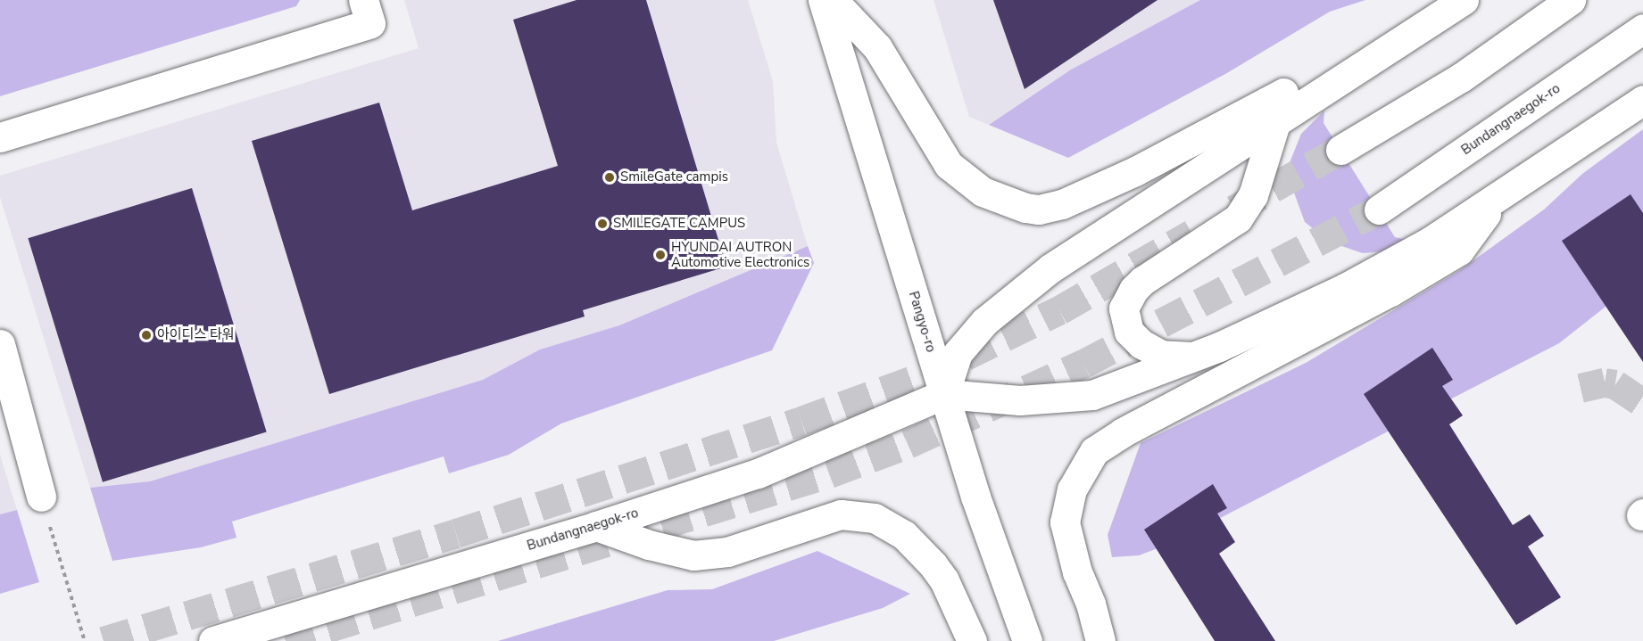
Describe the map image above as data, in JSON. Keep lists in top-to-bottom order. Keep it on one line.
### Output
{"streets":{"main road":["Bundangnaegok-ro","Pangyo-ro"]},"crossings":[["Bundangnaegok-ro","Pangyo-ro"]],"places":["SmileGate campis","SMILEGATE CAMPUS","HYUNDAI AUTRON Automotive Electronics","아이디스 타워"]}
